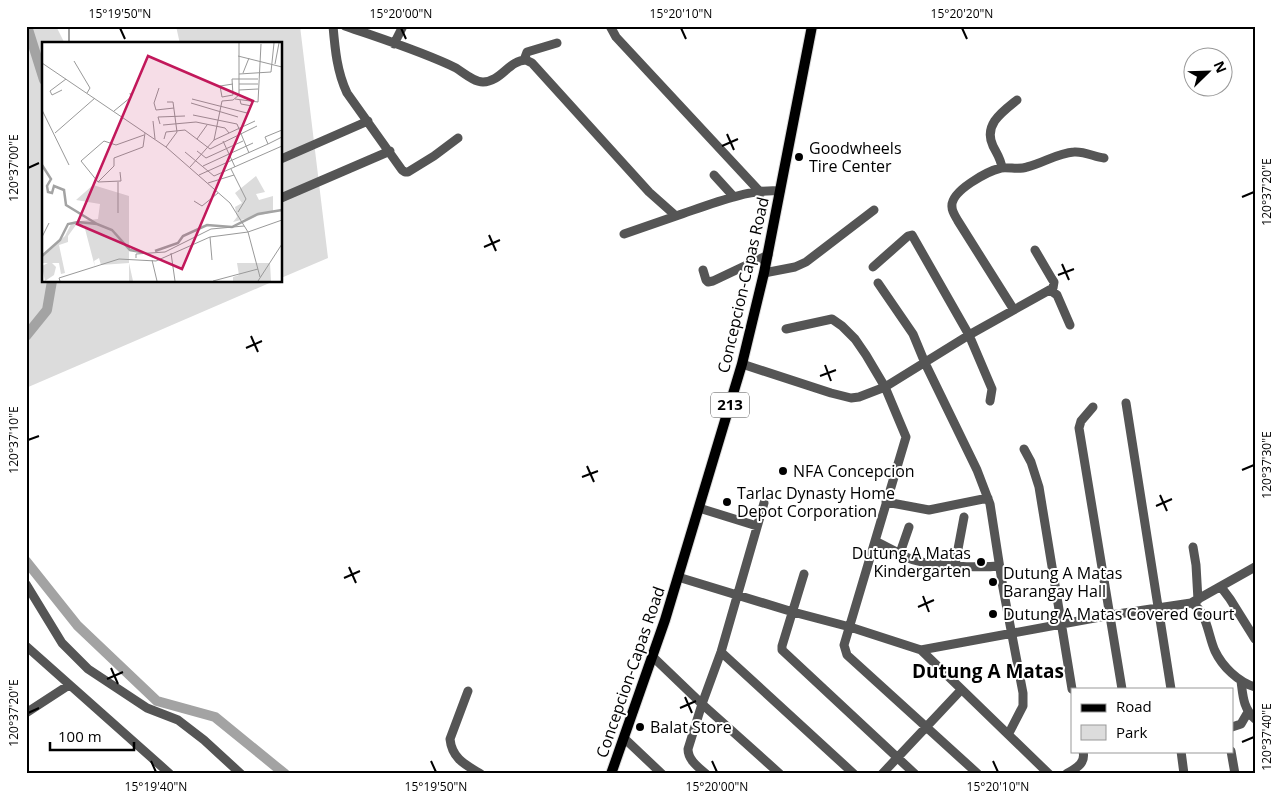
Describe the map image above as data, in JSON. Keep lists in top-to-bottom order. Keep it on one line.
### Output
{"streets":{"main road":["Concepcion-Capas Road","213"]},"districts":["Dutung A Matas"],"places":["Goodwheels Tire Center","NFA Concepcion","Tarlac Dynasty Home Depot Corporation","Dutung A Matas Kindergarten","Dutung A Matas Barangay Hall","Dutung A Matas Covered Court","Balat Store"],"legend":["Road","Park"],"scale_bar":"100 m","north":"top right","coordinates":["15°19'50\"N","15°20'00\"N","15°20'10\"N","15°20'20\"N","120°37'00\"E","120°37'20\"E","120°37'10\"E","120°37'30\"E","120°37'40\"E","15°19'40\"N"]}
